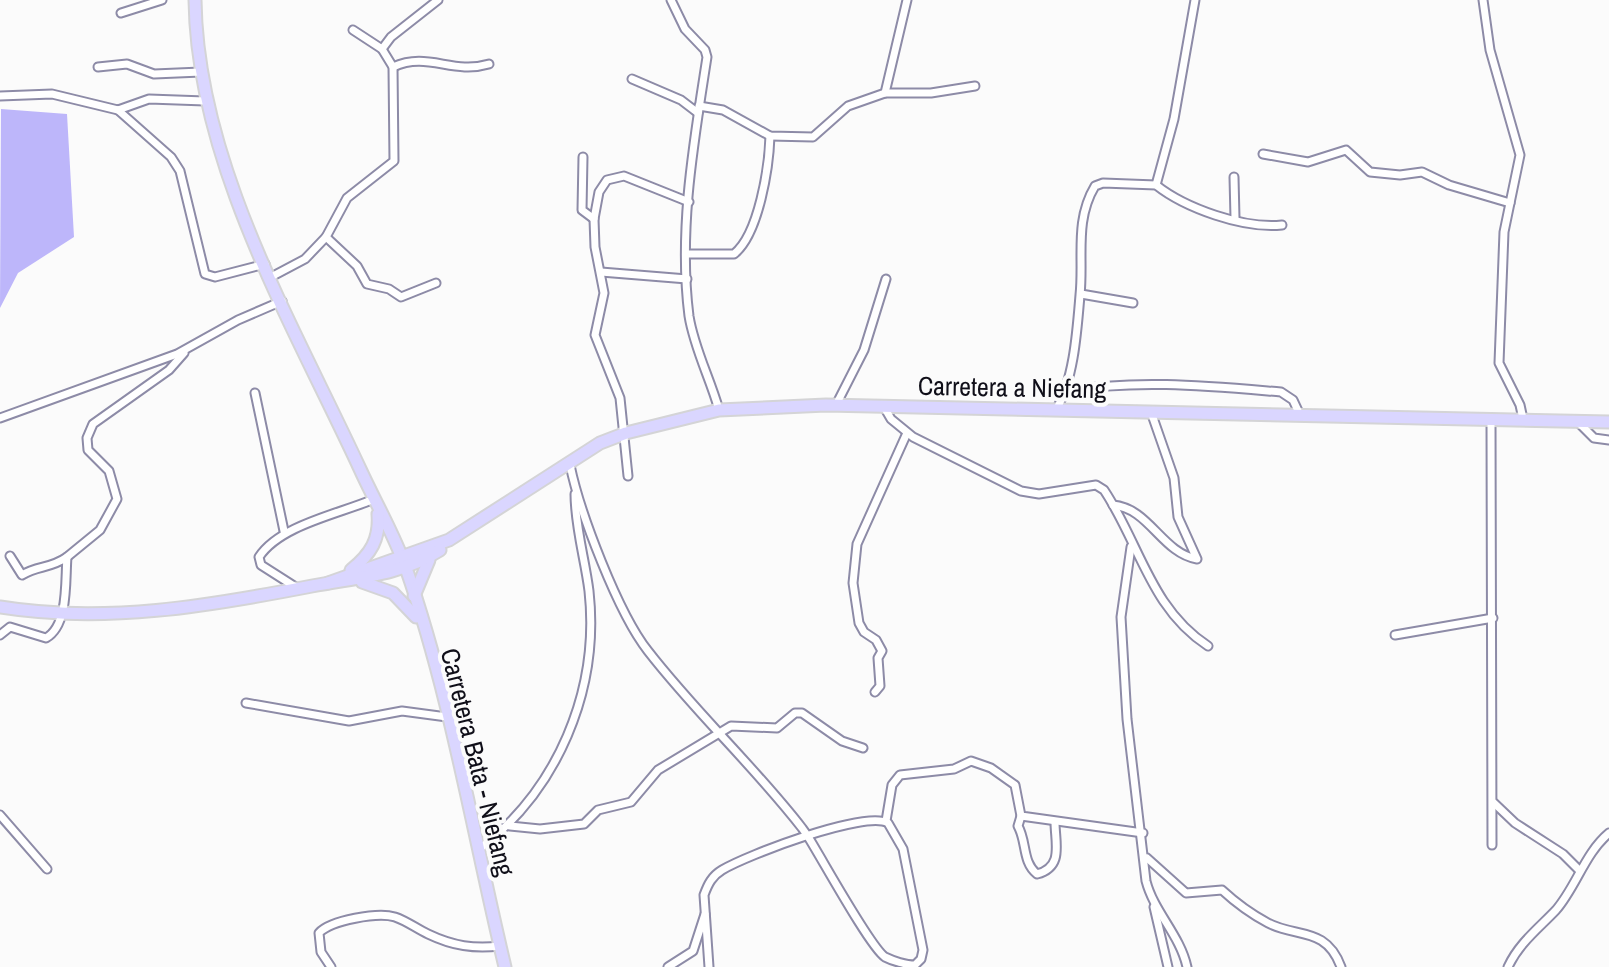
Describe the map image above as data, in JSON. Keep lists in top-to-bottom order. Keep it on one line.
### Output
{"streets":{"main road":["Carretera a Niefang","Carretera Bata - Niefang"]}}
